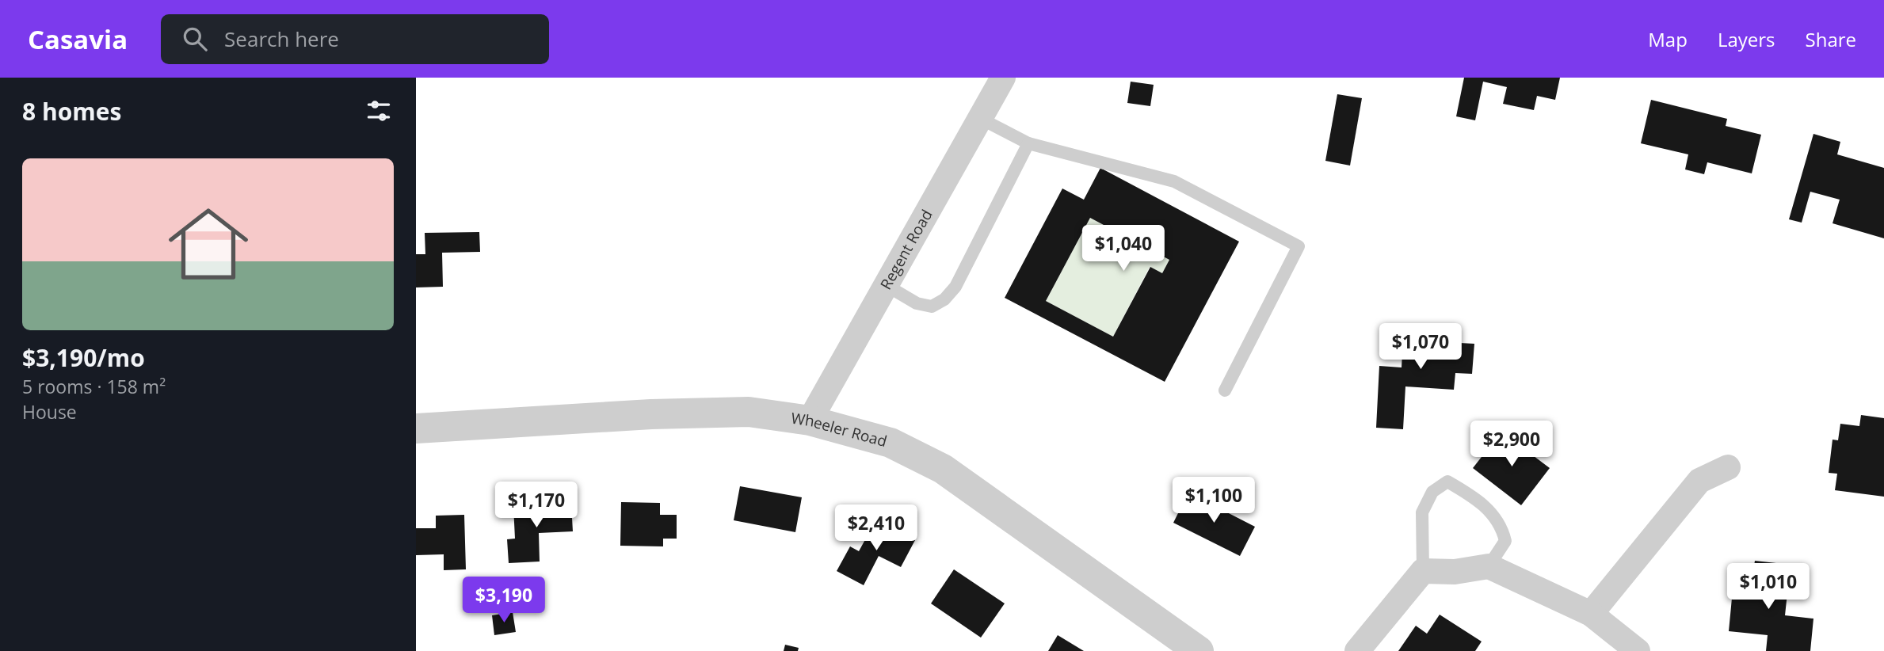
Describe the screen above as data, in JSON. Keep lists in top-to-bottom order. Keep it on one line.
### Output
{"streets":{"street":["Regent Road","Wheeler Road"]},"crossings":[["Regent Road","Wheeler Road"]],"page":{"header":"Casavia","search":"Search here","nav":["Map","Layers","Share"],"heading":"8 homes","list":[{"name":"$3,190/mo","note":"5 rooms · 158 m² · House"}],"price":["$1,040","$1,070","$2,900","$1,100","$1,170","$2,410","$1,010","$3,190"]}}
